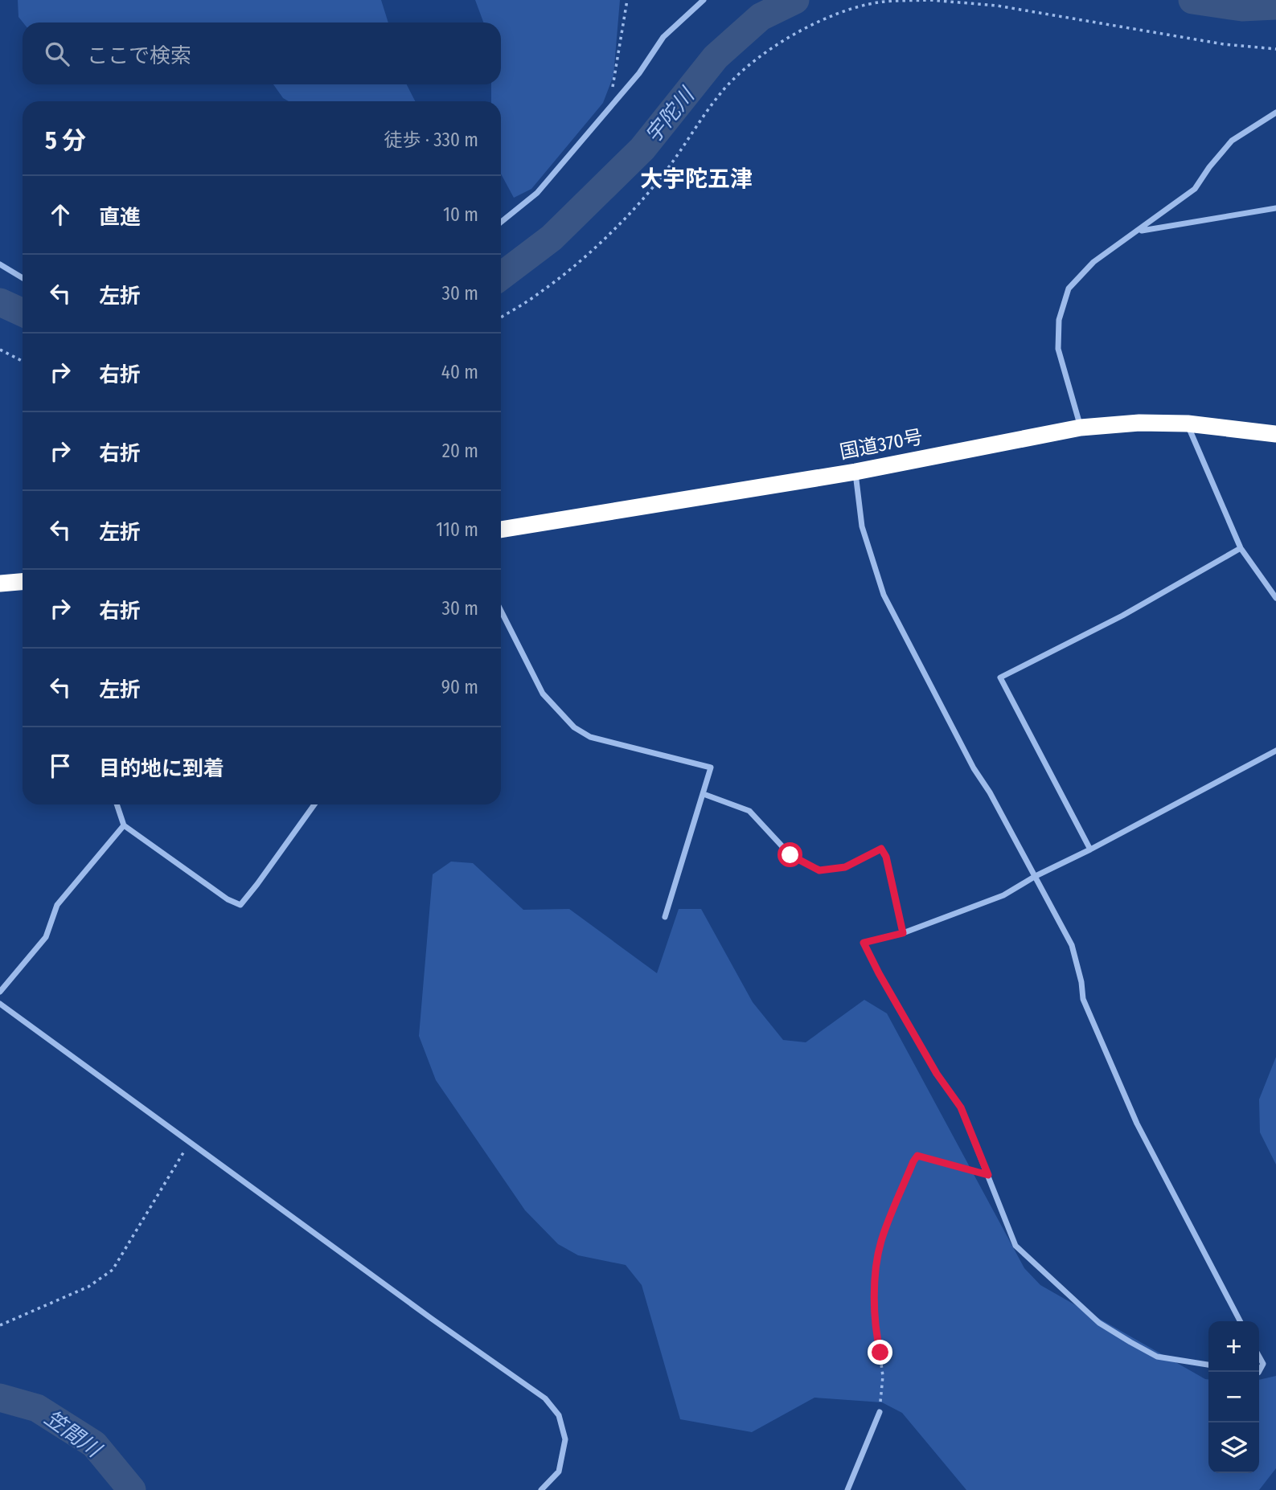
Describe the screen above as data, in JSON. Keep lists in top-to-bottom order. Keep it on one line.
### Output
{"streets":{"highway":["国道370号"]},"districts":["大宇陀五津"],"water":["宇陀川","笠間川"],"page":{"search":"ここで検索","heading":["5 分","徒歩 · 330 m"],"list":[["直進","10 m"],["左折","30 m"],["右折","40 m"],["右折","20 m"],["左折","110 m"],["右折","30 m"],["左折","90 m"],"目的地に到着"],"map_buttons":["+","−"]}}
